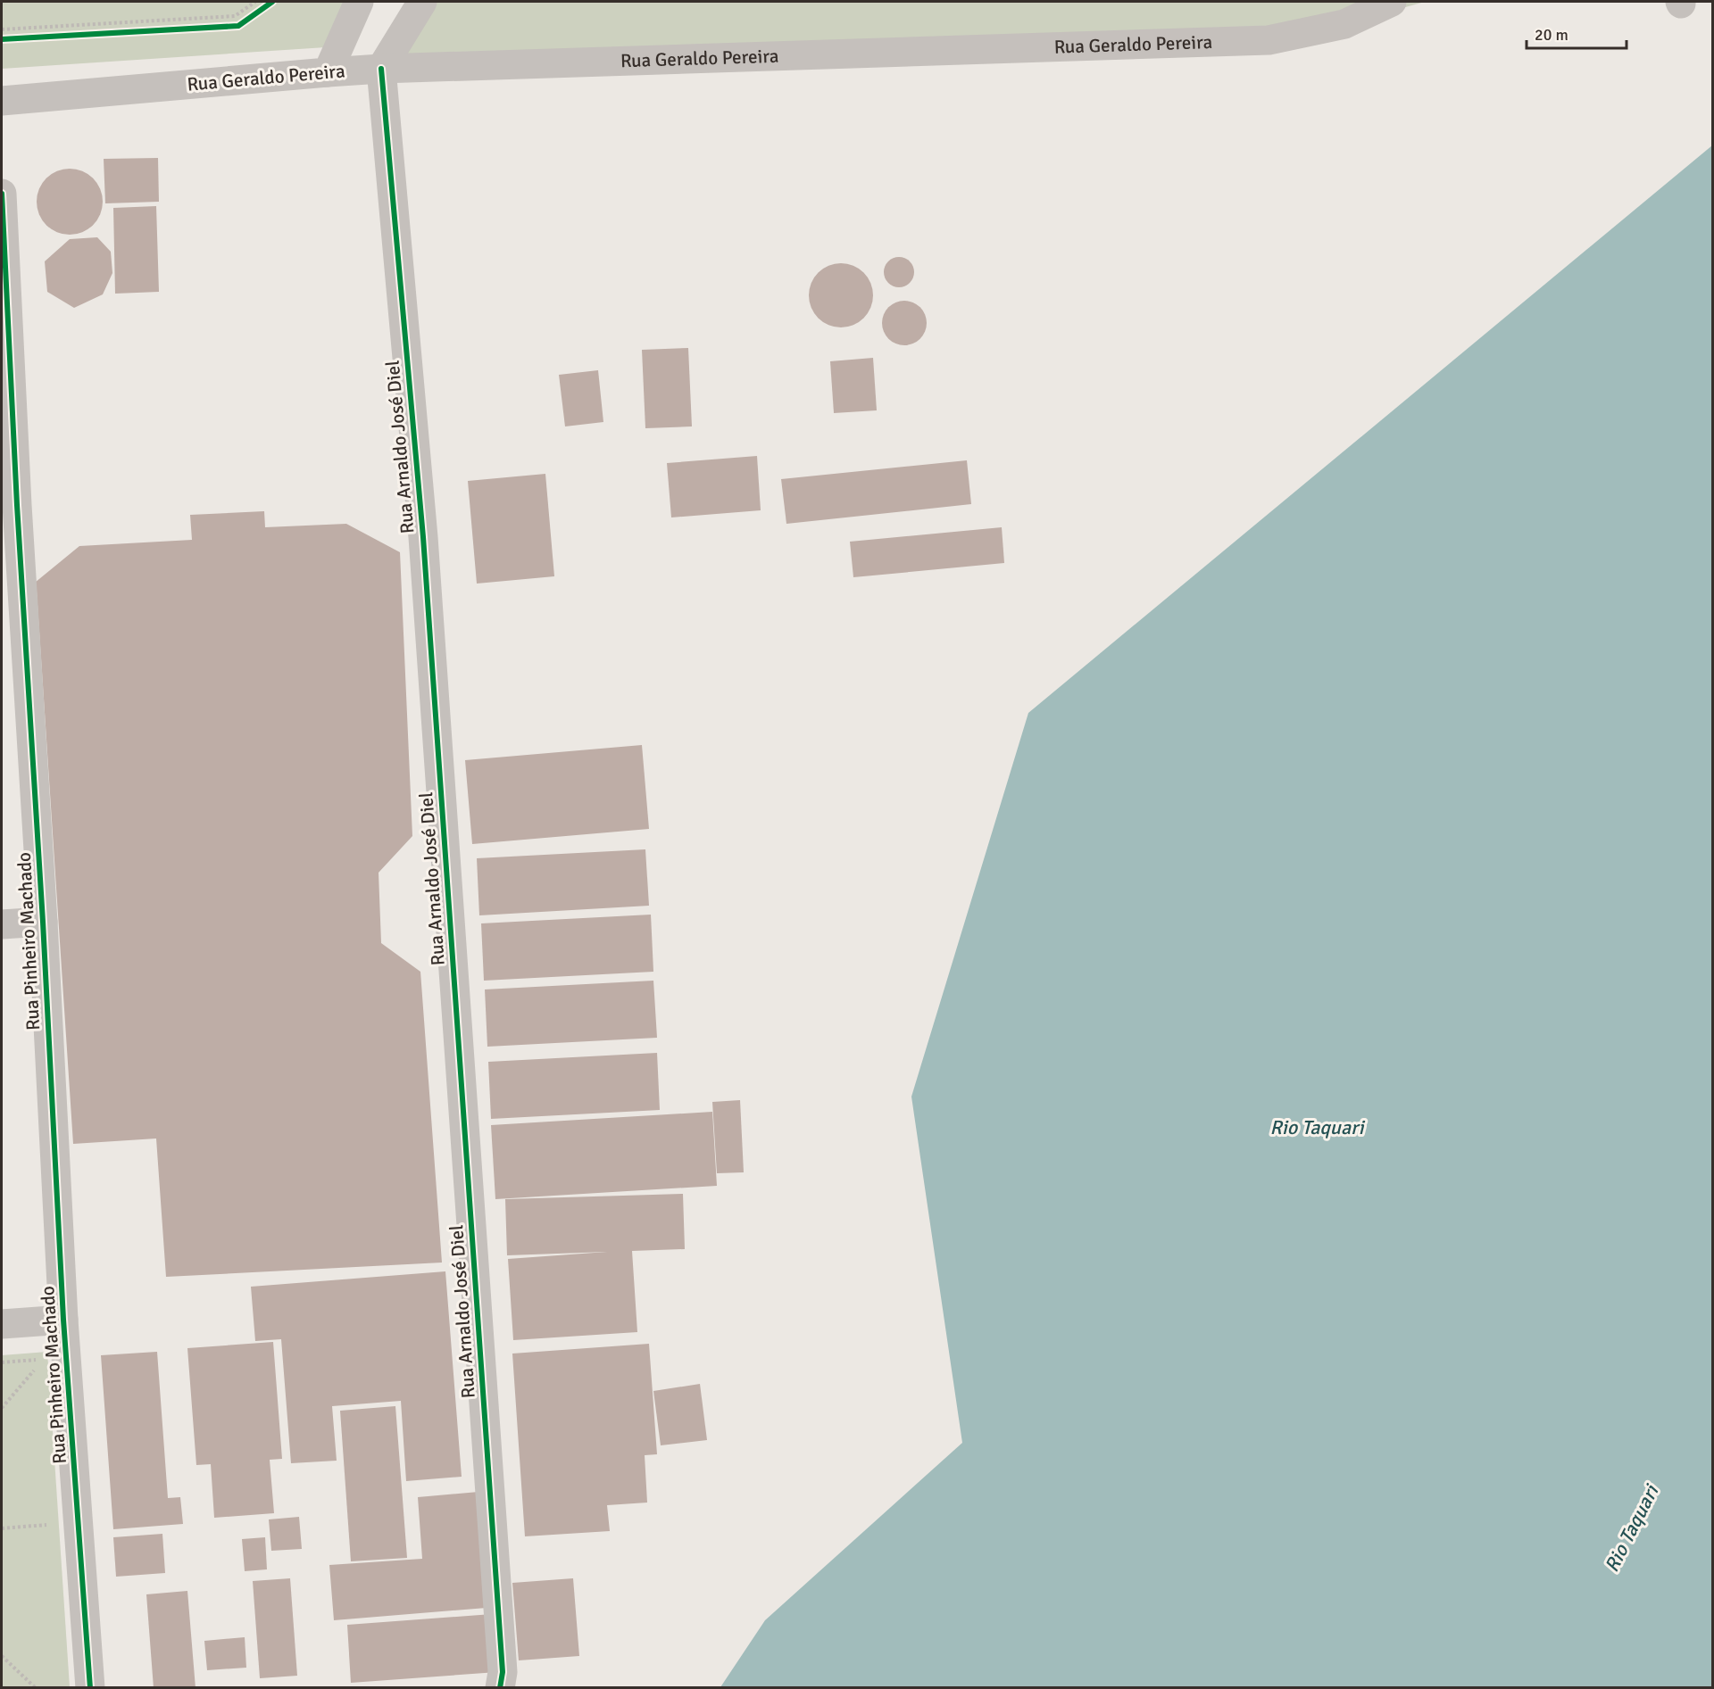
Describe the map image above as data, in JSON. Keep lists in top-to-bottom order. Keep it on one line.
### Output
{"streets":{"street":["Rua Geraldo Pereira","Rua Arnaldo José Diel","Rua Pinheiro Machado"]},"crossings":[["Rua Geraldo Pereira","Rua Arnaldo José Diel"]],"water":["Rio Taquari"],"scale_bar":"20 m"}
